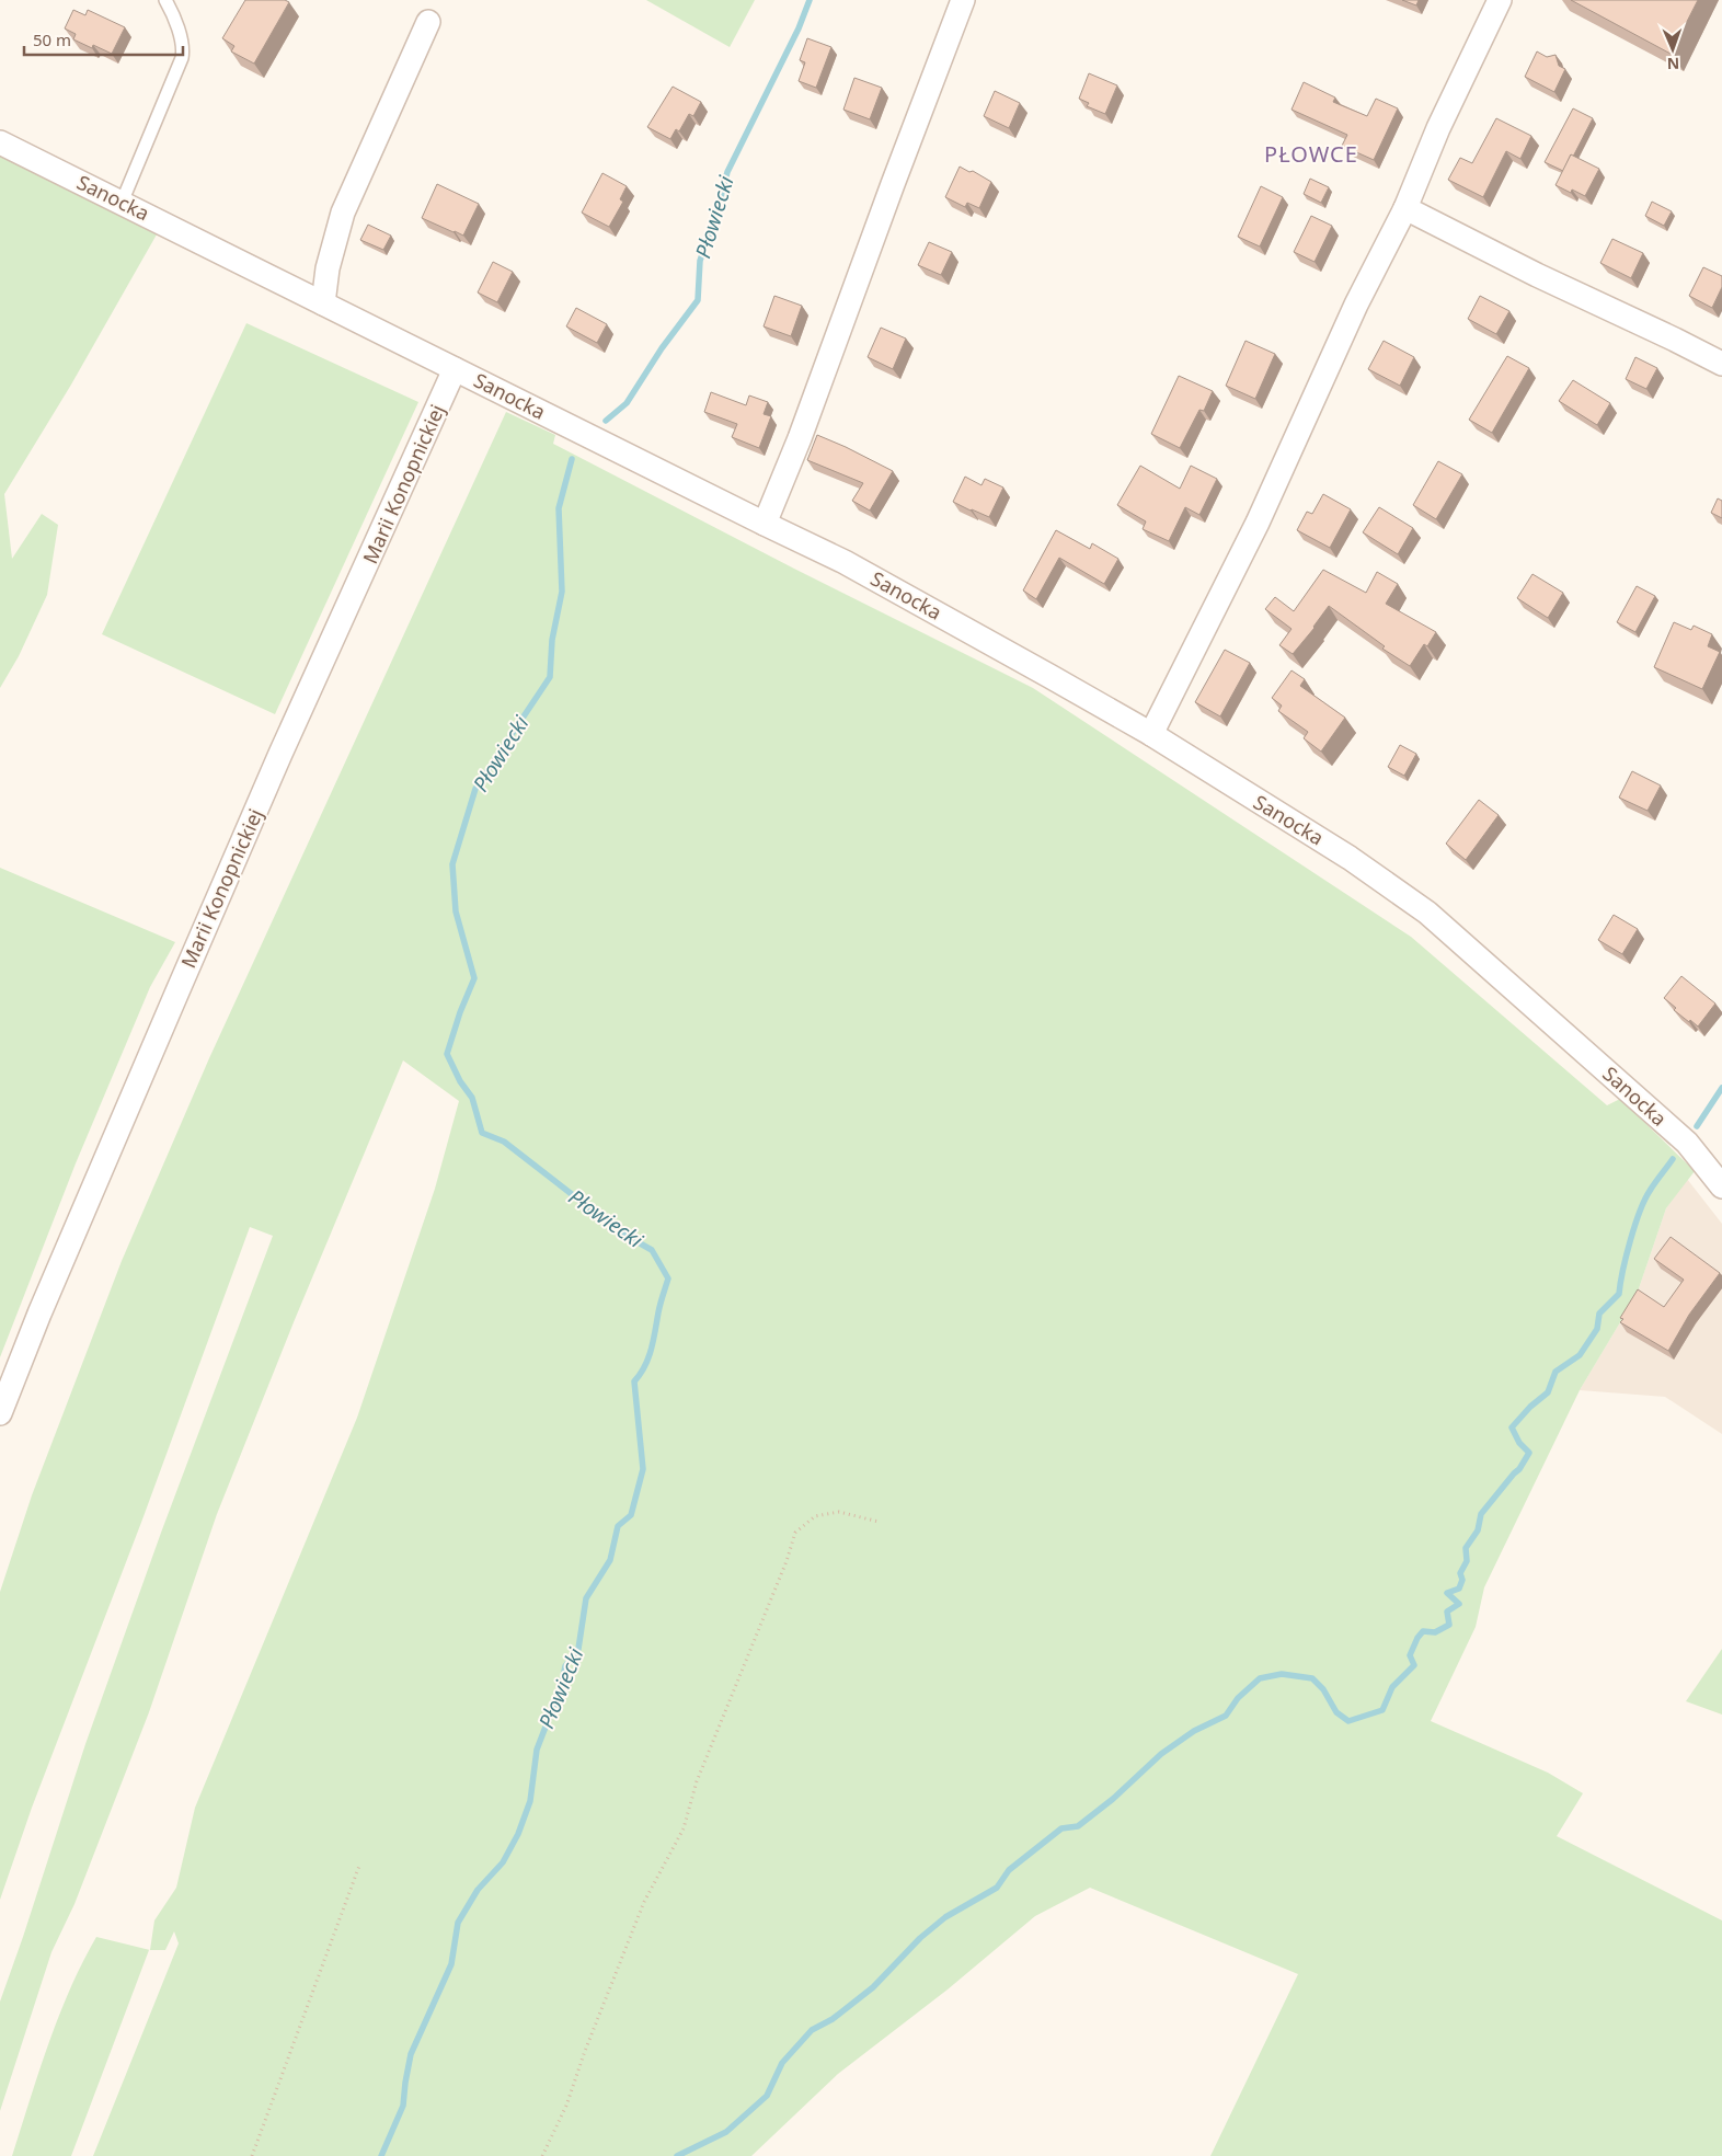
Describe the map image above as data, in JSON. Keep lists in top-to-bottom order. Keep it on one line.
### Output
{"streets":{"street":["Sanocka","Marii Konopnickiej"]},"crossings":[["Sanocka","Marii Konopnickiej"]],"districts":["PŁOWCE"],"water":["Płowiecki"],"scale_bar":"50 m","north":"bottom"}
